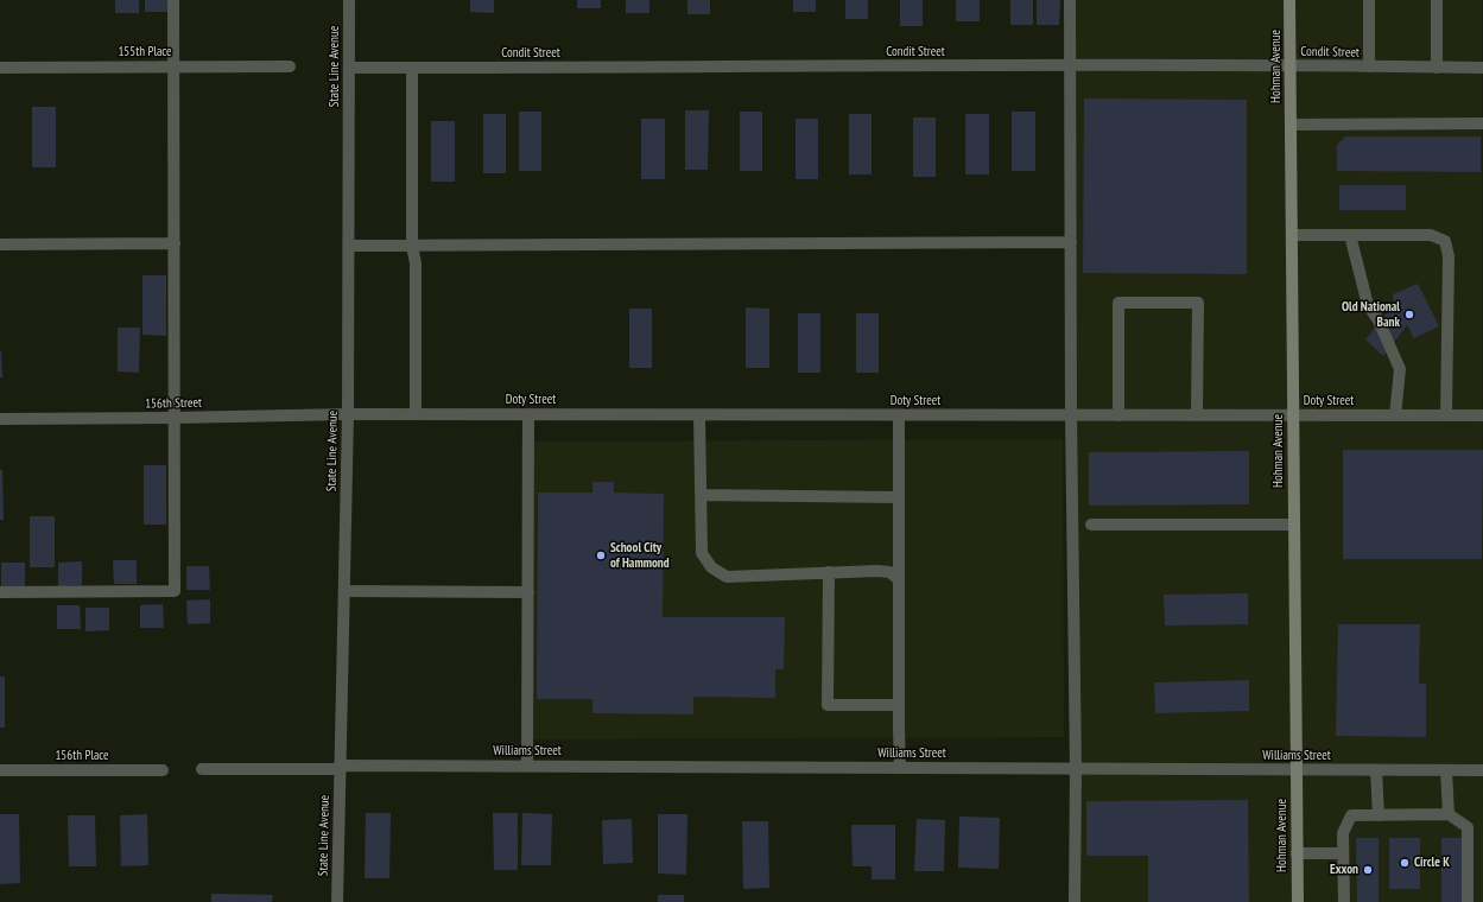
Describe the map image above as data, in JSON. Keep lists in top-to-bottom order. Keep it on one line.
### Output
{"streets":{"main road":["Hohman Avenue"],"street":["155th Place","Condit Street","State Line Avenue","Doty Street","156th Street","Williams Street","156th Place"]},"crossings":[["Condit Street","State Line Avenue"],["Condit Street","Hohman Avenue"],["State Line Avenue","Doty Street"],["State Line Avenue","156th Street"],["State Line Avenue","Williams Street"],["Hohman Avenue","Doty Street"],["Hohman Avenue","Williams Street"],["Doty Street","156th Street"]],"places":["Old National Bank","School City of Hammond","Circle K","Exxon"]}
